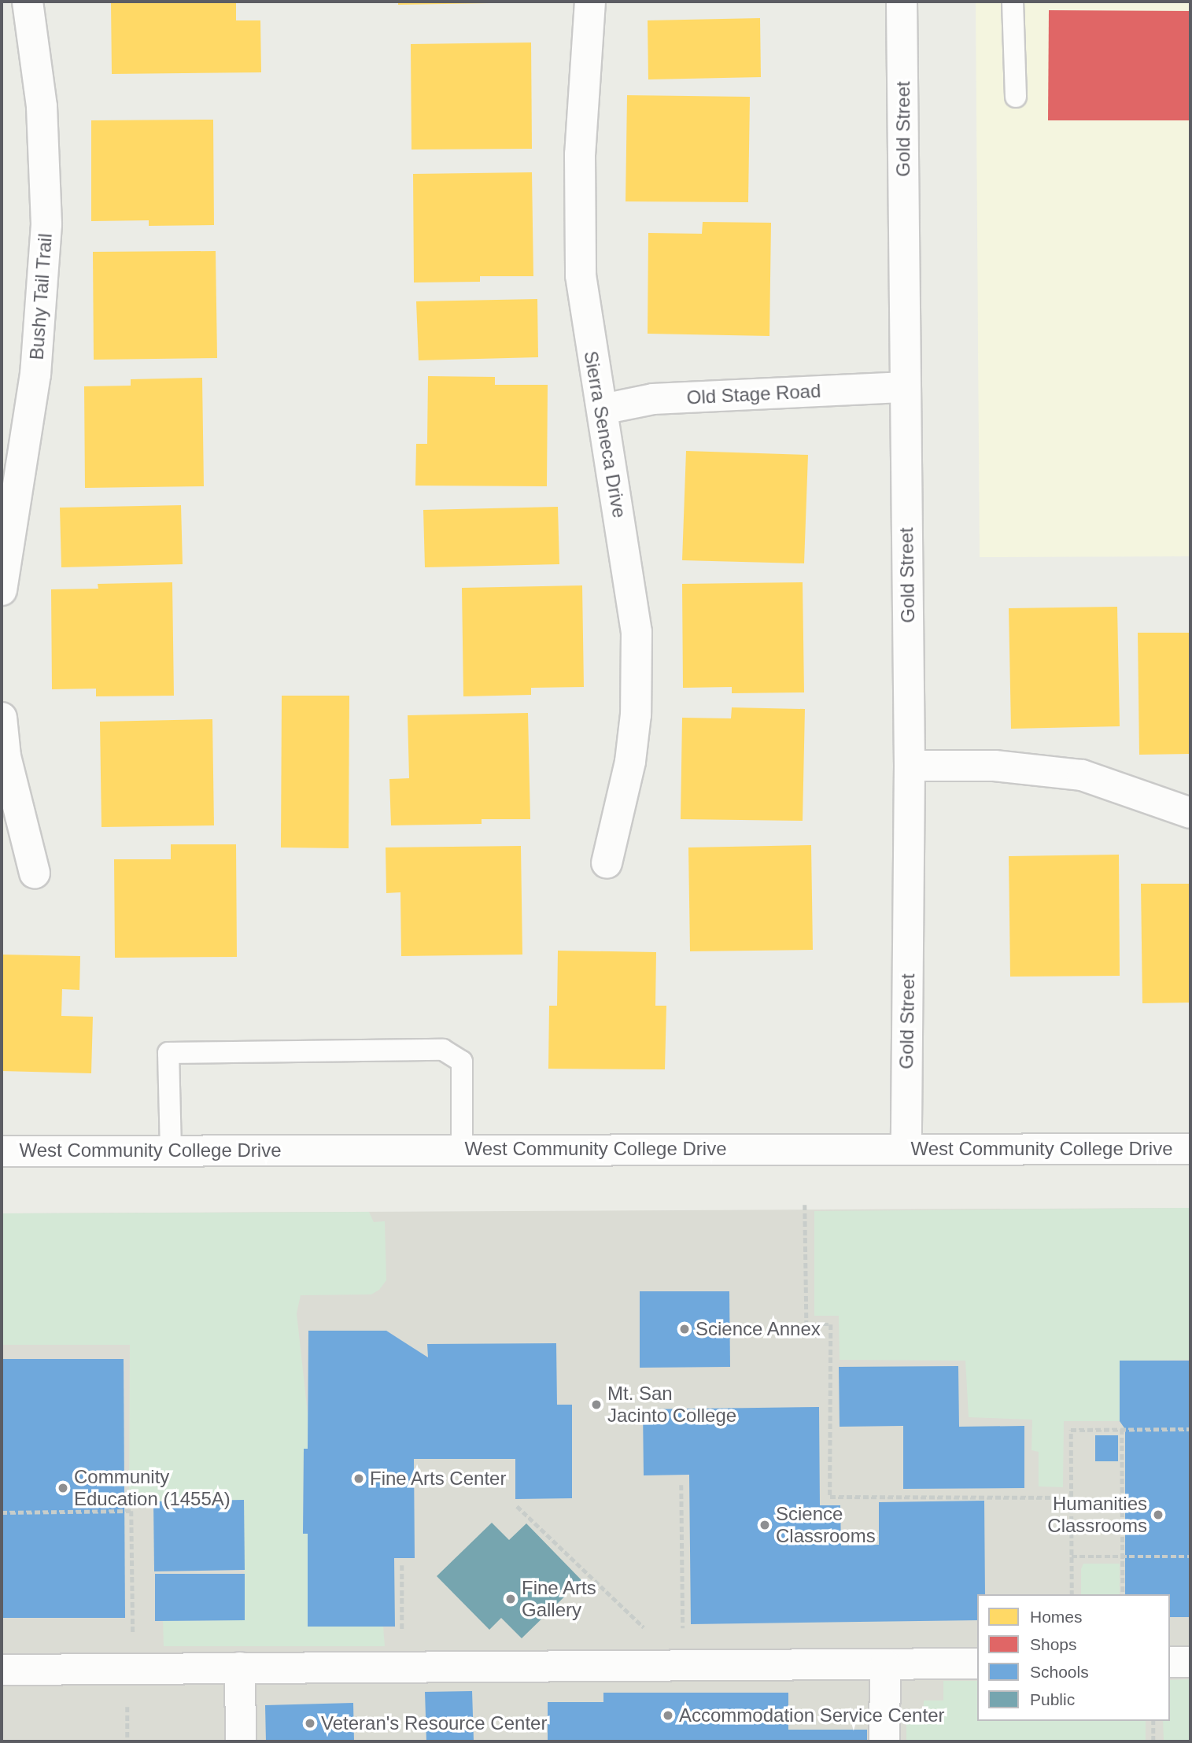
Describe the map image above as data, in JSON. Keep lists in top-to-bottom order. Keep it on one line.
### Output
{"streets":{"street":["Gold Street","Bushy Tail Trail","Old Stage Road","Sierra Seneca Drive","West Community College Drive"]},"crossings":[["Gold Street","Old Stage Road"],["Gold Street","West Community College Drive"],["Old Stage Road","Sierra Seneca Drive"]],"places":["Science Annex","Mt. San Jacinto College","Fine Arts Center","Community Education (1455A)","Humanities Classrooms","Science Classrooms","Fine Arts Gallery","Accommodation Service Center","Veteran's Resource Center"],"legend":["Homes","Shops","Schools","Public"]}
